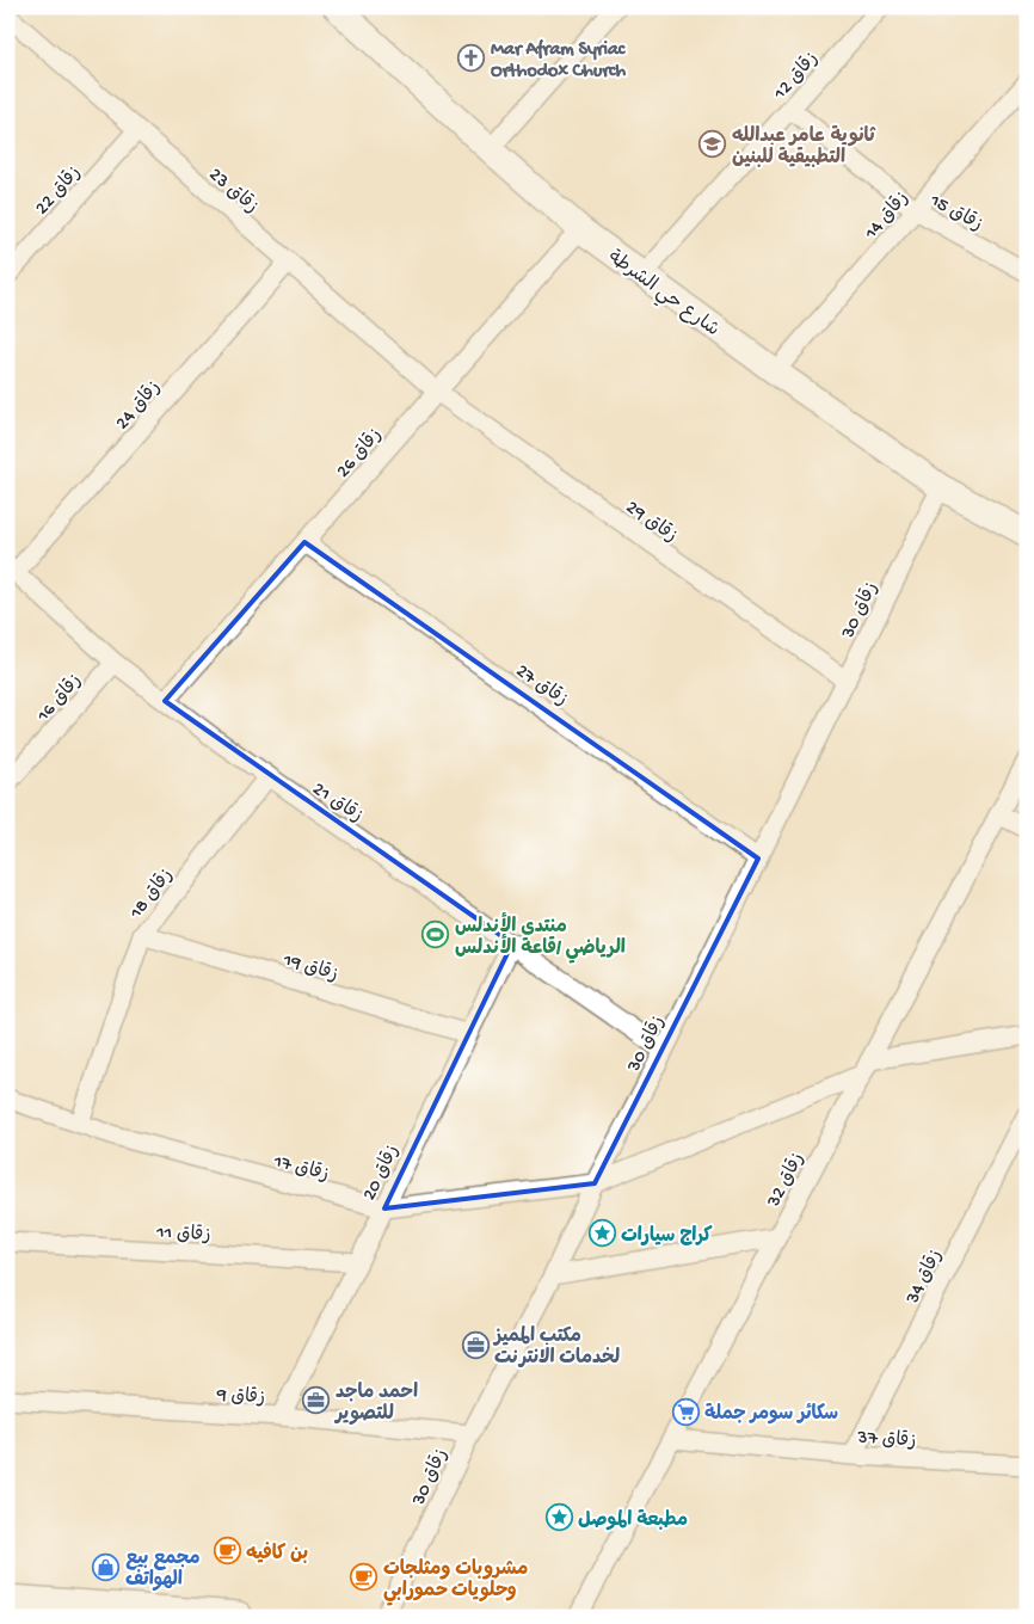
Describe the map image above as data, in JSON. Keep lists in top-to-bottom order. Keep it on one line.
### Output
{"streets":{"street":["زقاق 12","زقاق 22","زقاق 23","زقاق 15","زقاق 14","شارع حي الشرطة","زقاق 24","زقاق 26","زقاق 29","زقاق 30","زقاق 27","زقاق 16","زقاق 21","زقاق 18","زقاق 19","زقاق 17","زقاق 20","زقاق 32","زقاق 11","زقاق 34","زقاق 9","زقاق 37"]},"crossings":[["زقاق 12","زقاق 15"],["زقاق 12","شارع حي الشرطة"],["زقاق 22","زقاق 23"],["زقاق 23","زقاق 24"],["زقاق 23","زقاق 26"],["زقاق 23","زقاق 29"],["زقاق 15","زقاق 14"],["زقاق 14","شارع حي الشرطة"],["شارع حي الشرطة","زقاق 26"],["شارع حي الشرطة","زقاق 30"],["زقاق 24","زقاق 21"],["زقاق 26","زقاق 29"],["زقاق 26","زقاق 27"],["زقاق 26","زقاق 21"],["زقاق 29","زقاق 30"],["زقاق 30","زقاق 27"],["زقاق 30","زقاق 21"],["زقاق 30","زقاق 17"],["زقاق 30","زقاق 9"],["زقاق 16","زقاق 21"],["زقاق 21","زقاق 18"],["زقاق 21","زقاق 20"],["زقاق 18","زقاق 19"],["زقاق 18","زقاق 17"],["زقاق 19","زقاق 20"],["زقاق 17","زقاق 20"],["زقاق 17","زقاق 32"],["زقاق 20","زقاق 11"],["زقاق 20","زقاق 9"],["زقاق 32","زقاق 37"],["زقاق 34","زقاق 37"]],"places":{"church":["Mar Afram Syriac Orthodox Church"],"school or university":["ثانوية عامر عبدالله التطبيقية للبنين"],"sports":["منتدى الأندلس الرياضي /قاعة الأندلس"],"place":["كراج سيارات","مطبعة الموصل"],"office":["مكتب المميز لخدمات الانترنت","احمد ماجد للتصوير"],"supermarket":["سكائر سومر جملة"],"cafe":["بن كافيه","مشروبات ومثلجات وحلويات حمورابي"],"shop":["مجمع بيع الهواتف"]}}
